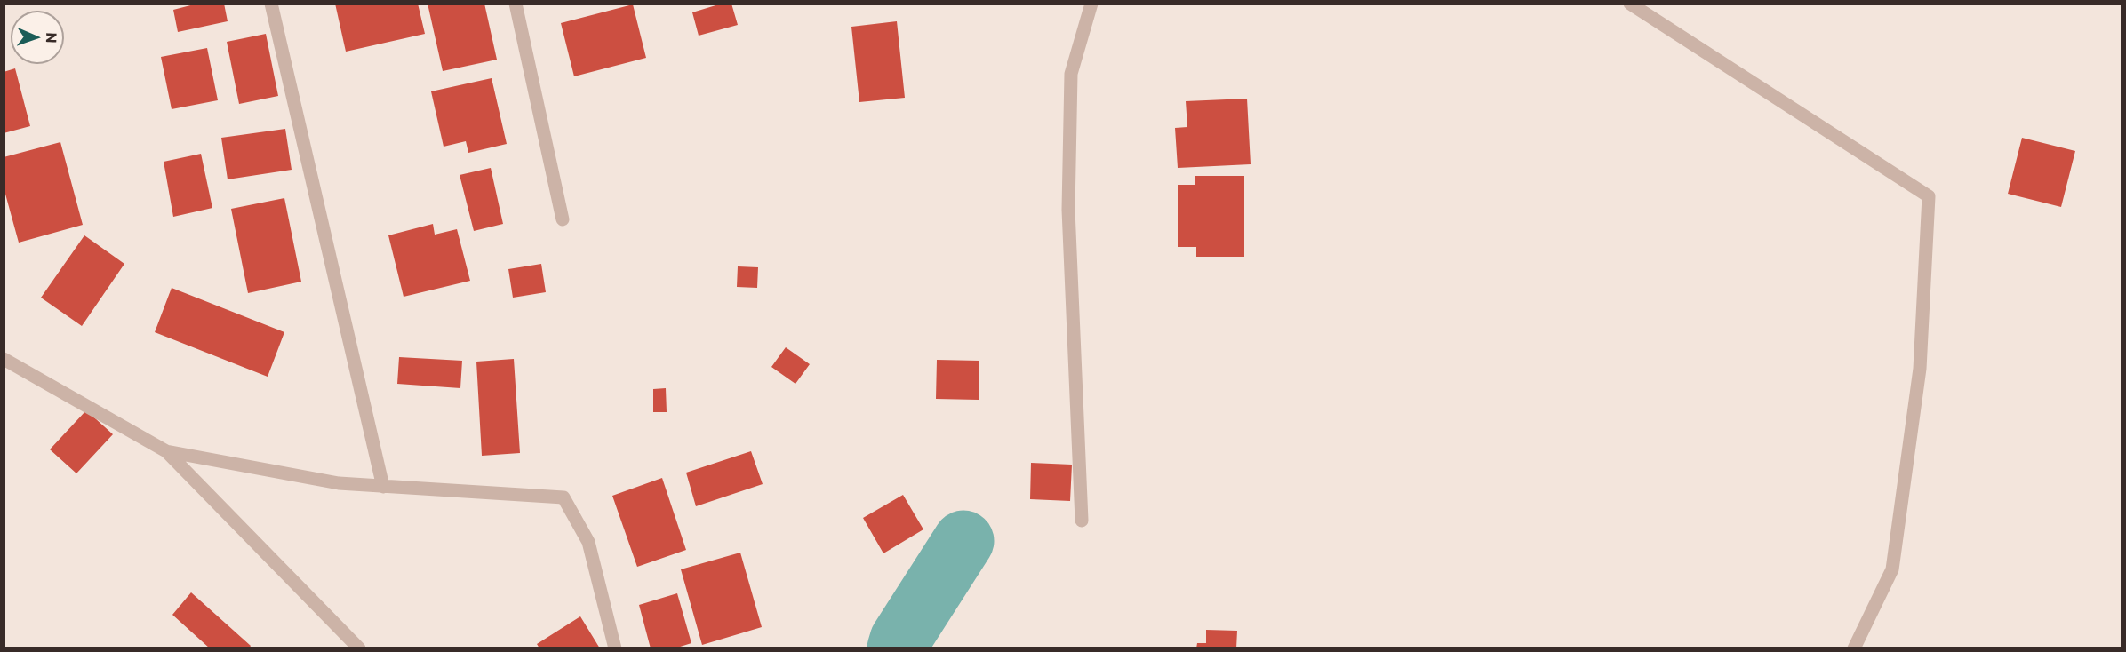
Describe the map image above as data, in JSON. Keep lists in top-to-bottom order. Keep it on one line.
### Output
{"north":"right"}
